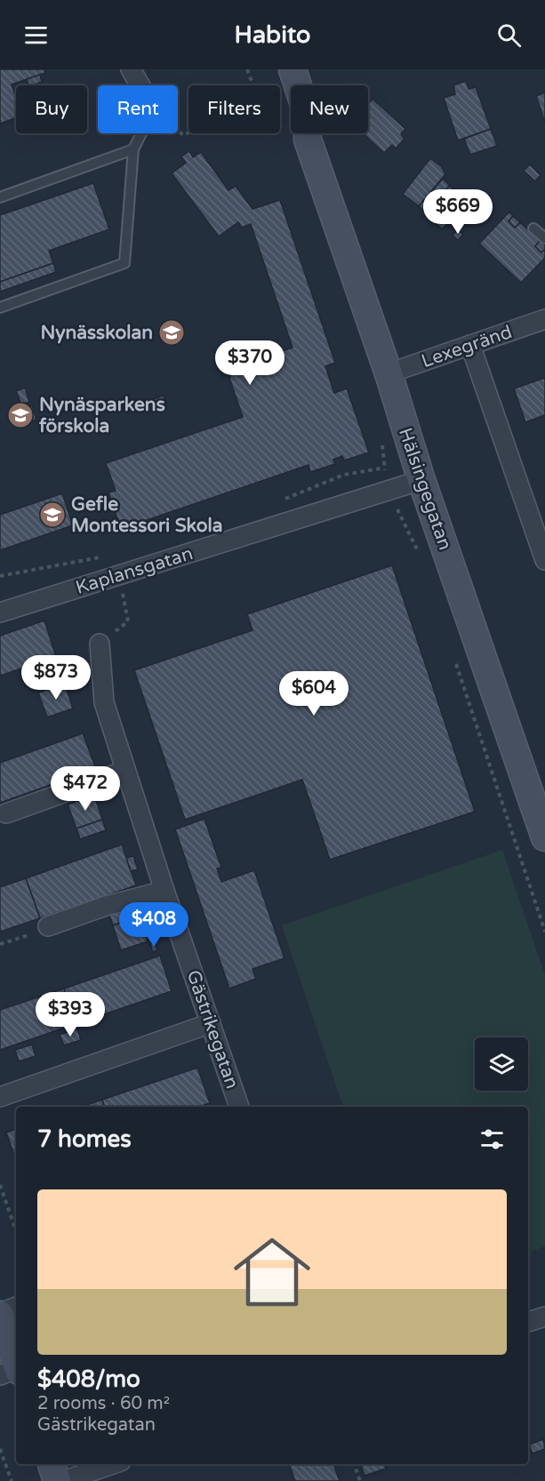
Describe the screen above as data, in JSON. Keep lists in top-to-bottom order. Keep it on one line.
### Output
{"streets":{"street":["Lexegränd","Hälsingegatan","Kaplansgatan","Gästrikegatan"]},"crossings":[["Lexegränd","Hälsingegatan"],["Hälsingegatan","Kaplansgatan"]],"places":{"school or university":["Nynässkolan","Nynäsparkens förskola","Gefle Montessori Skola"]},"page":{"header":"Habito","chip":["Buy","Rent","Filters","New"],"price":["$669","$370","$873","$604","$472","$408","$393"],"heading":"7 homes","list":[{"name":"$408/mo","note":"2 rooms · 60 m² · Gästrikegatan"}]}}
